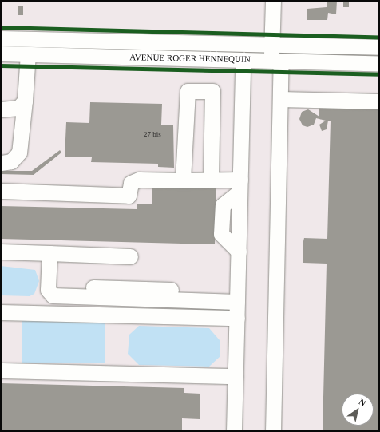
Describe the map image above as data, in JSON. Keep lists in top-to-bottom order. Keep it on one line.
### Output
{"streets":{"street":["AVENUE ROGER HENNEQUIN"]},"house_numbers":["27 bis"],"north":"top right"}
